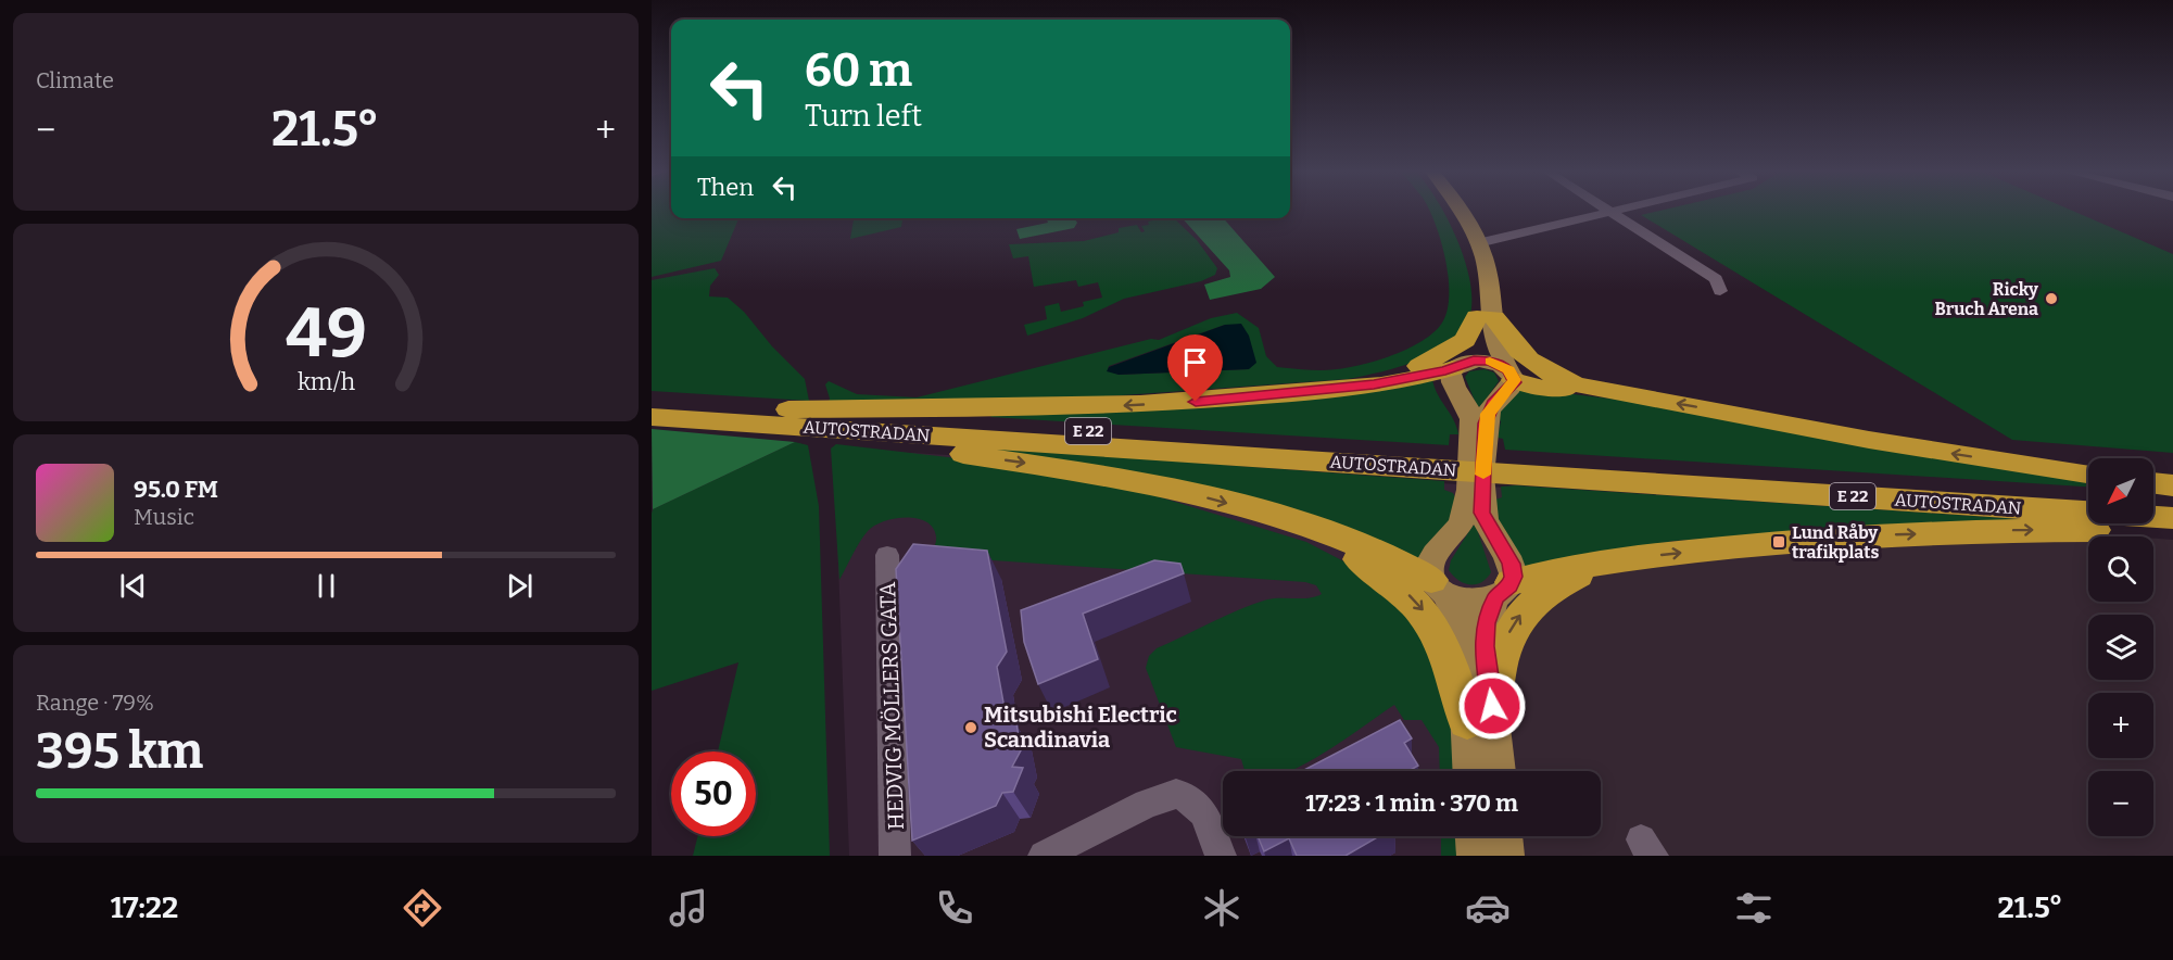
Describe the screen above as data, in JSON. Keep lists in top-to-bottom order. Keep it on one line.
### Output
{"streets":{"highway":["AUTOSTRADAN","E 22"],"street":["HEDVIG MÖLLERS GATA"]},"places":{"other":["Ricky Bruch Arena","Mitsubishi Electric Scandinavia"],"transit":["Lund Råby trafikplats"]},"north":"bottom left","page":{"tile":["Climate",["Range · 79%","395 km"]],"turn":["60 m","Turn left"],"heat":["−","21.5°","+"],"then":"Then","map_buttons":["+","−"],"song":["95.0 FM","Music"],"limit":"50","trip":"17:23 · 1 min · 370 m","tabs":["17:22","21.5°"],"gauge":["49","km/h"]}}
